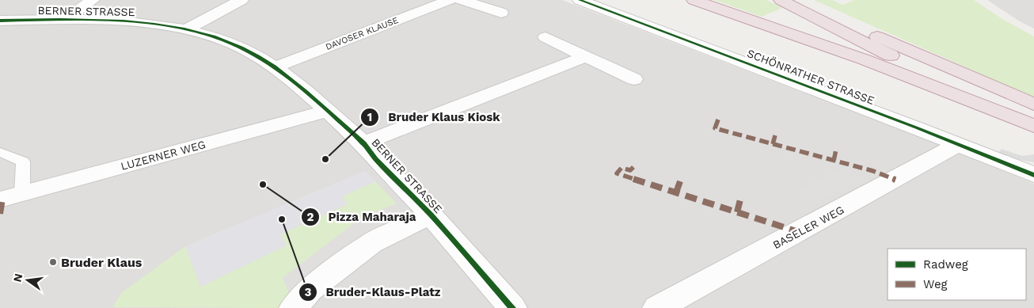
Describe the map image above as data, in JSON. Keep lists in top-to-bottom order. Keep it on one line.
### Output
{"streets":{"street":["BERNER STRASSE","DAVOSER KLAUSE","SCHÖNRATHER STRASSE","LUZERNER WEG","BASELER WEG"]},"crossings":[["BERNER STRASSE","DAVOSER KLAUSE"],["BERNER STRASSE","LUZERNER WEG"],["SCHÖNRATHER STRASSE","BASELER WEG"]],"places":["Bruder Klaus Kiosk","Pizza Maharaja","Bruder-Klaus-Platz","Bruder Klaus"],"legend":["Radweg","Weg"],"north":"left"}
